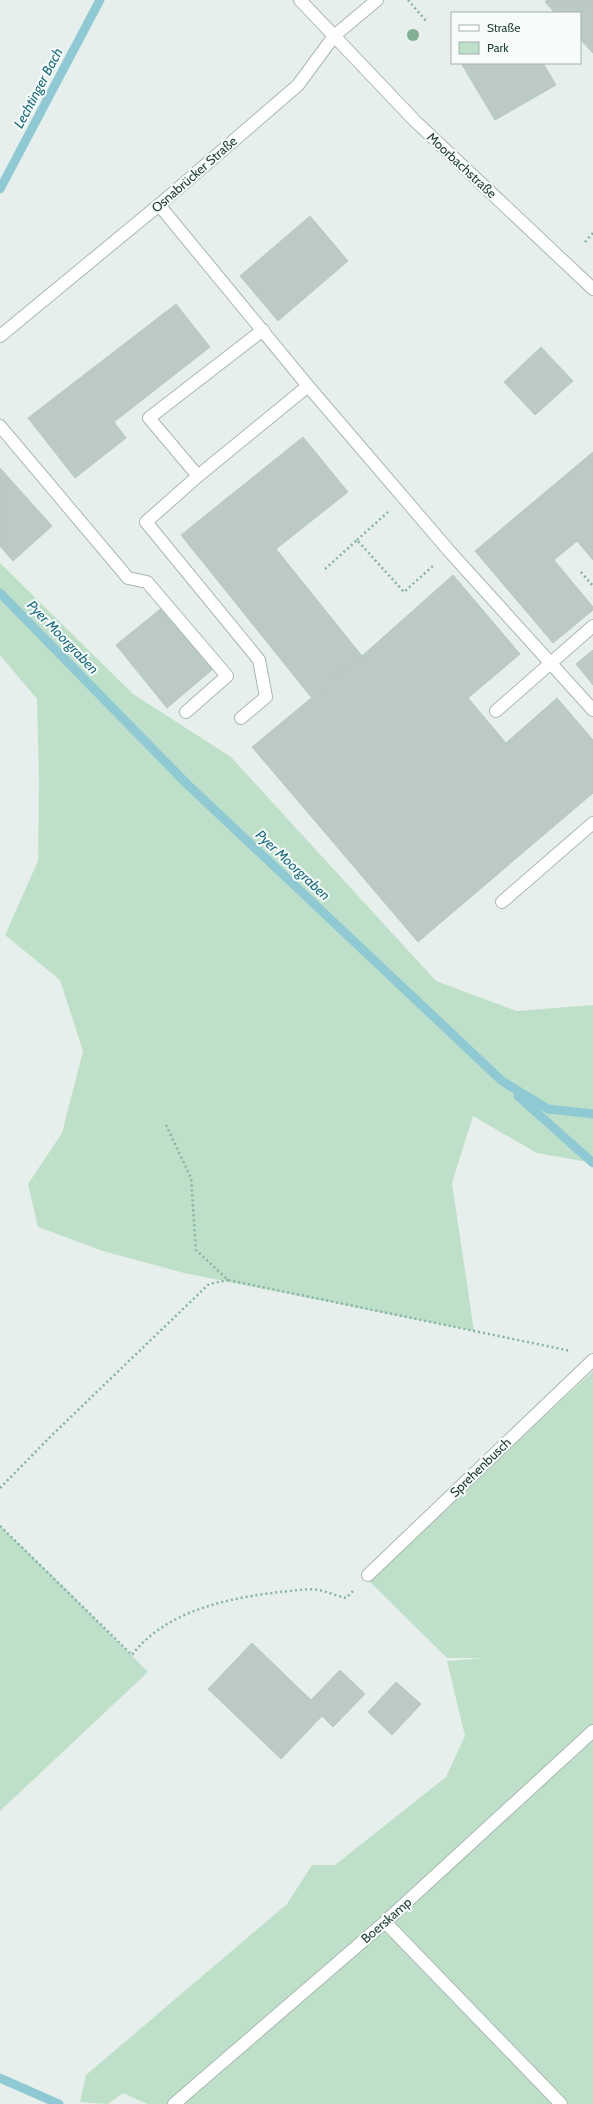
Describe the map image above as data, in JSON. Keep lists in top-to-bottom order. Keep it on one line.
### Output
{"streets":{"street":["Moorbachstraße","Osnabrücker Straße","Sprehenbusch","Boerskamp"]},"crossings":[["Moorbachstraße","Osnabrücker Straße"]],"water":["Lechtinger Bach","Pyer Moorgraben"],"legend":["Straße","Park"]}
